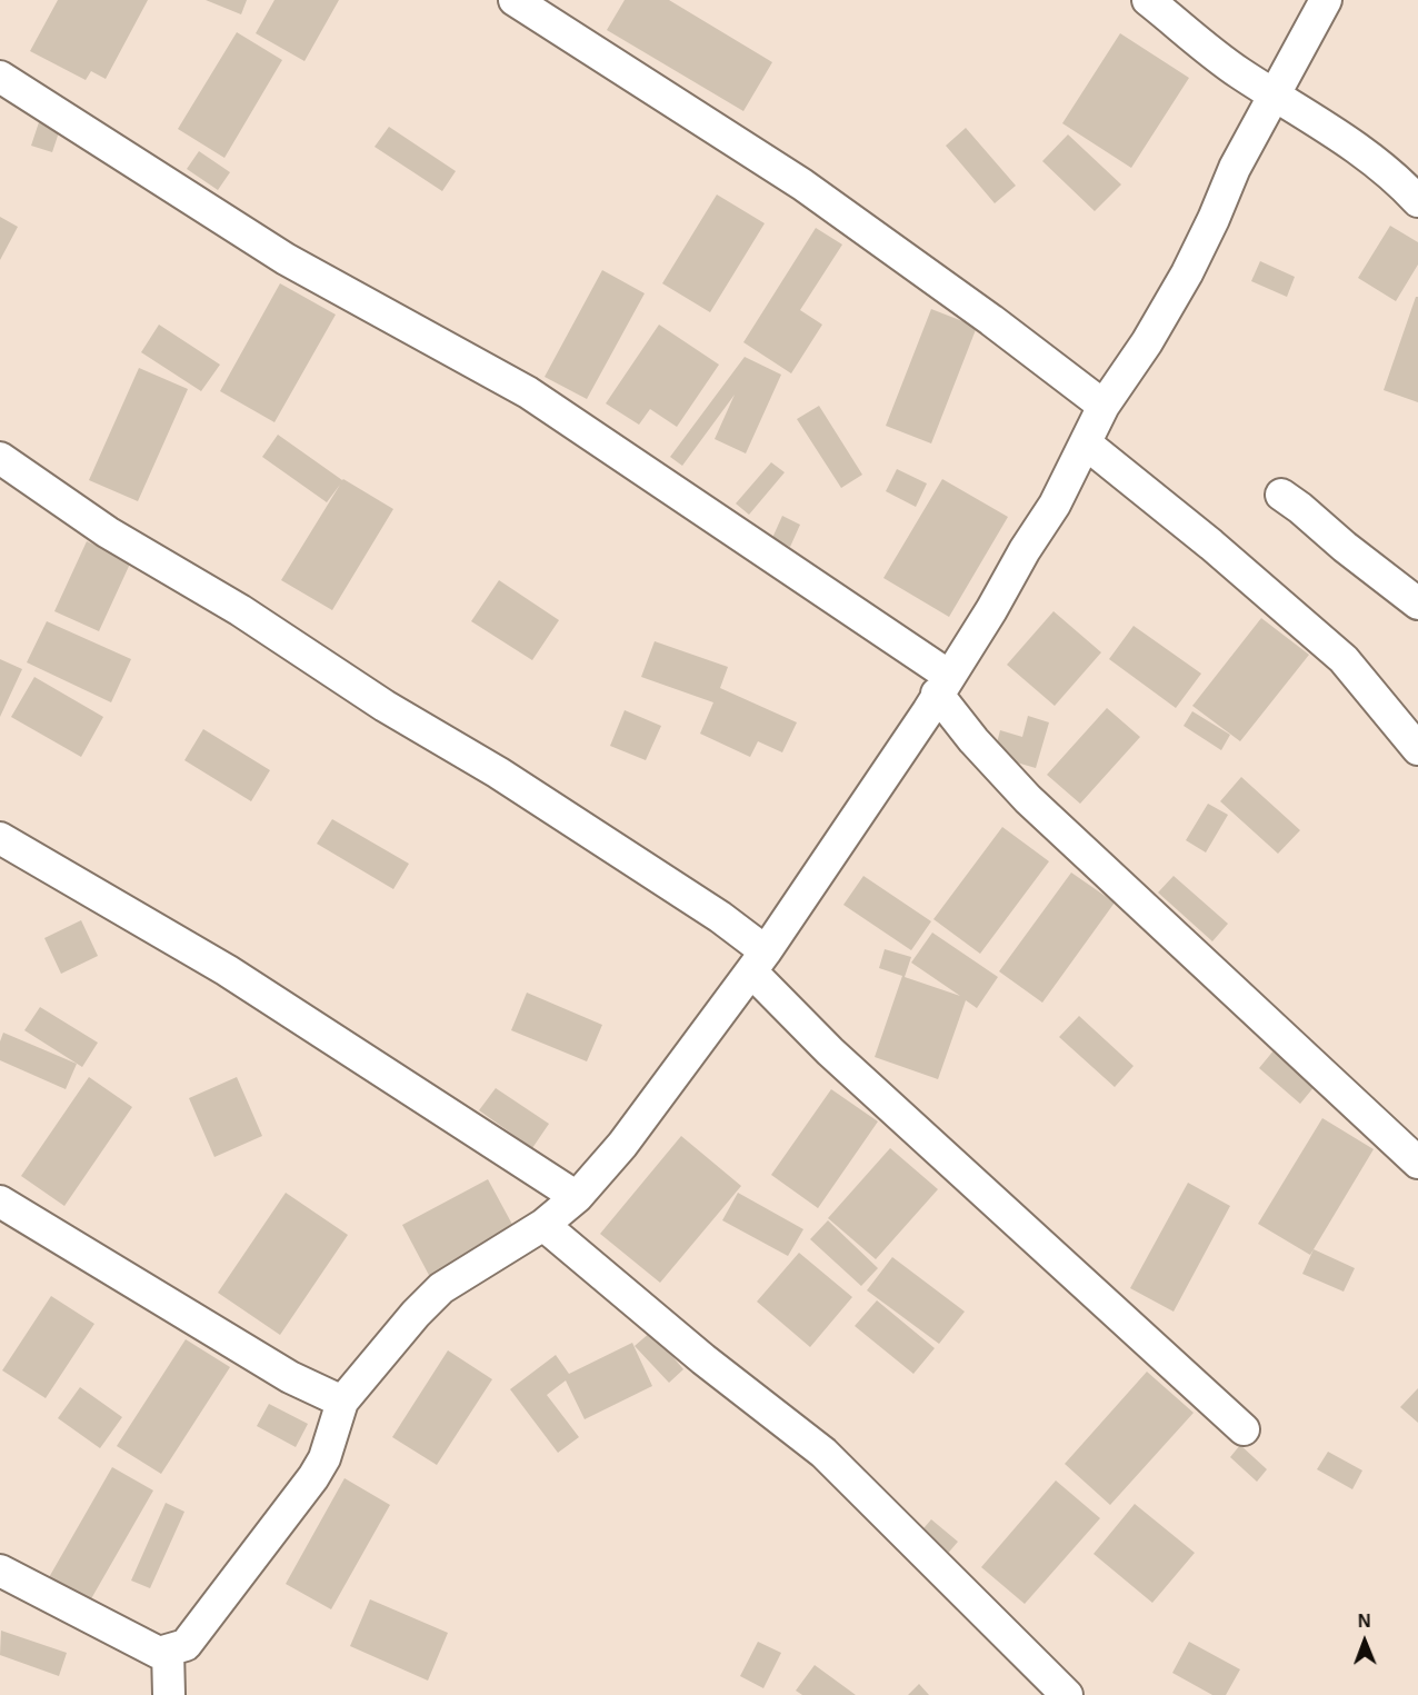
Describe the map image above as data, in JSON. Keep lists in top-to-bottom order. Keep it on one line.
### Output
{"north":"top"}
